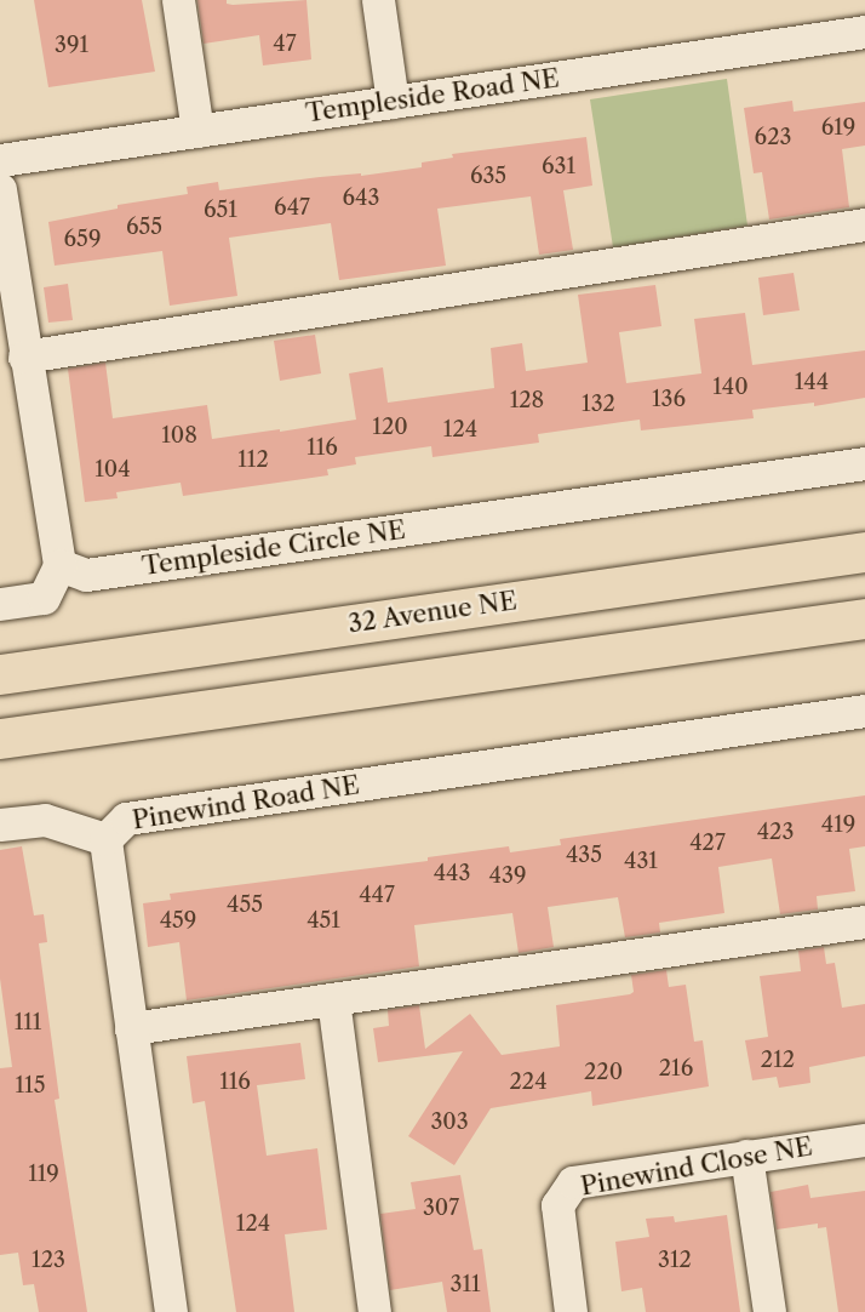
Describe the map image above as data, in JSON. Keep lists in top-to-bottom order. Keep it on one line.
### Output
{"streets":{"main road":["32 Avenue NE"],"street":["Templeside Road NE","Templeside Circle NE","Pinewind Road NE","Pinewind Close NE"]},"house_numbers":["47","391","619","623","631","635","643","647","651","655","659","144","140","136","128","132","120","124","108","116","112","104","419","423","427","435","431","443","439","447","455","459","451","111","212","216","220","116","224","115","303","119","307","124","123","312","311"]}
